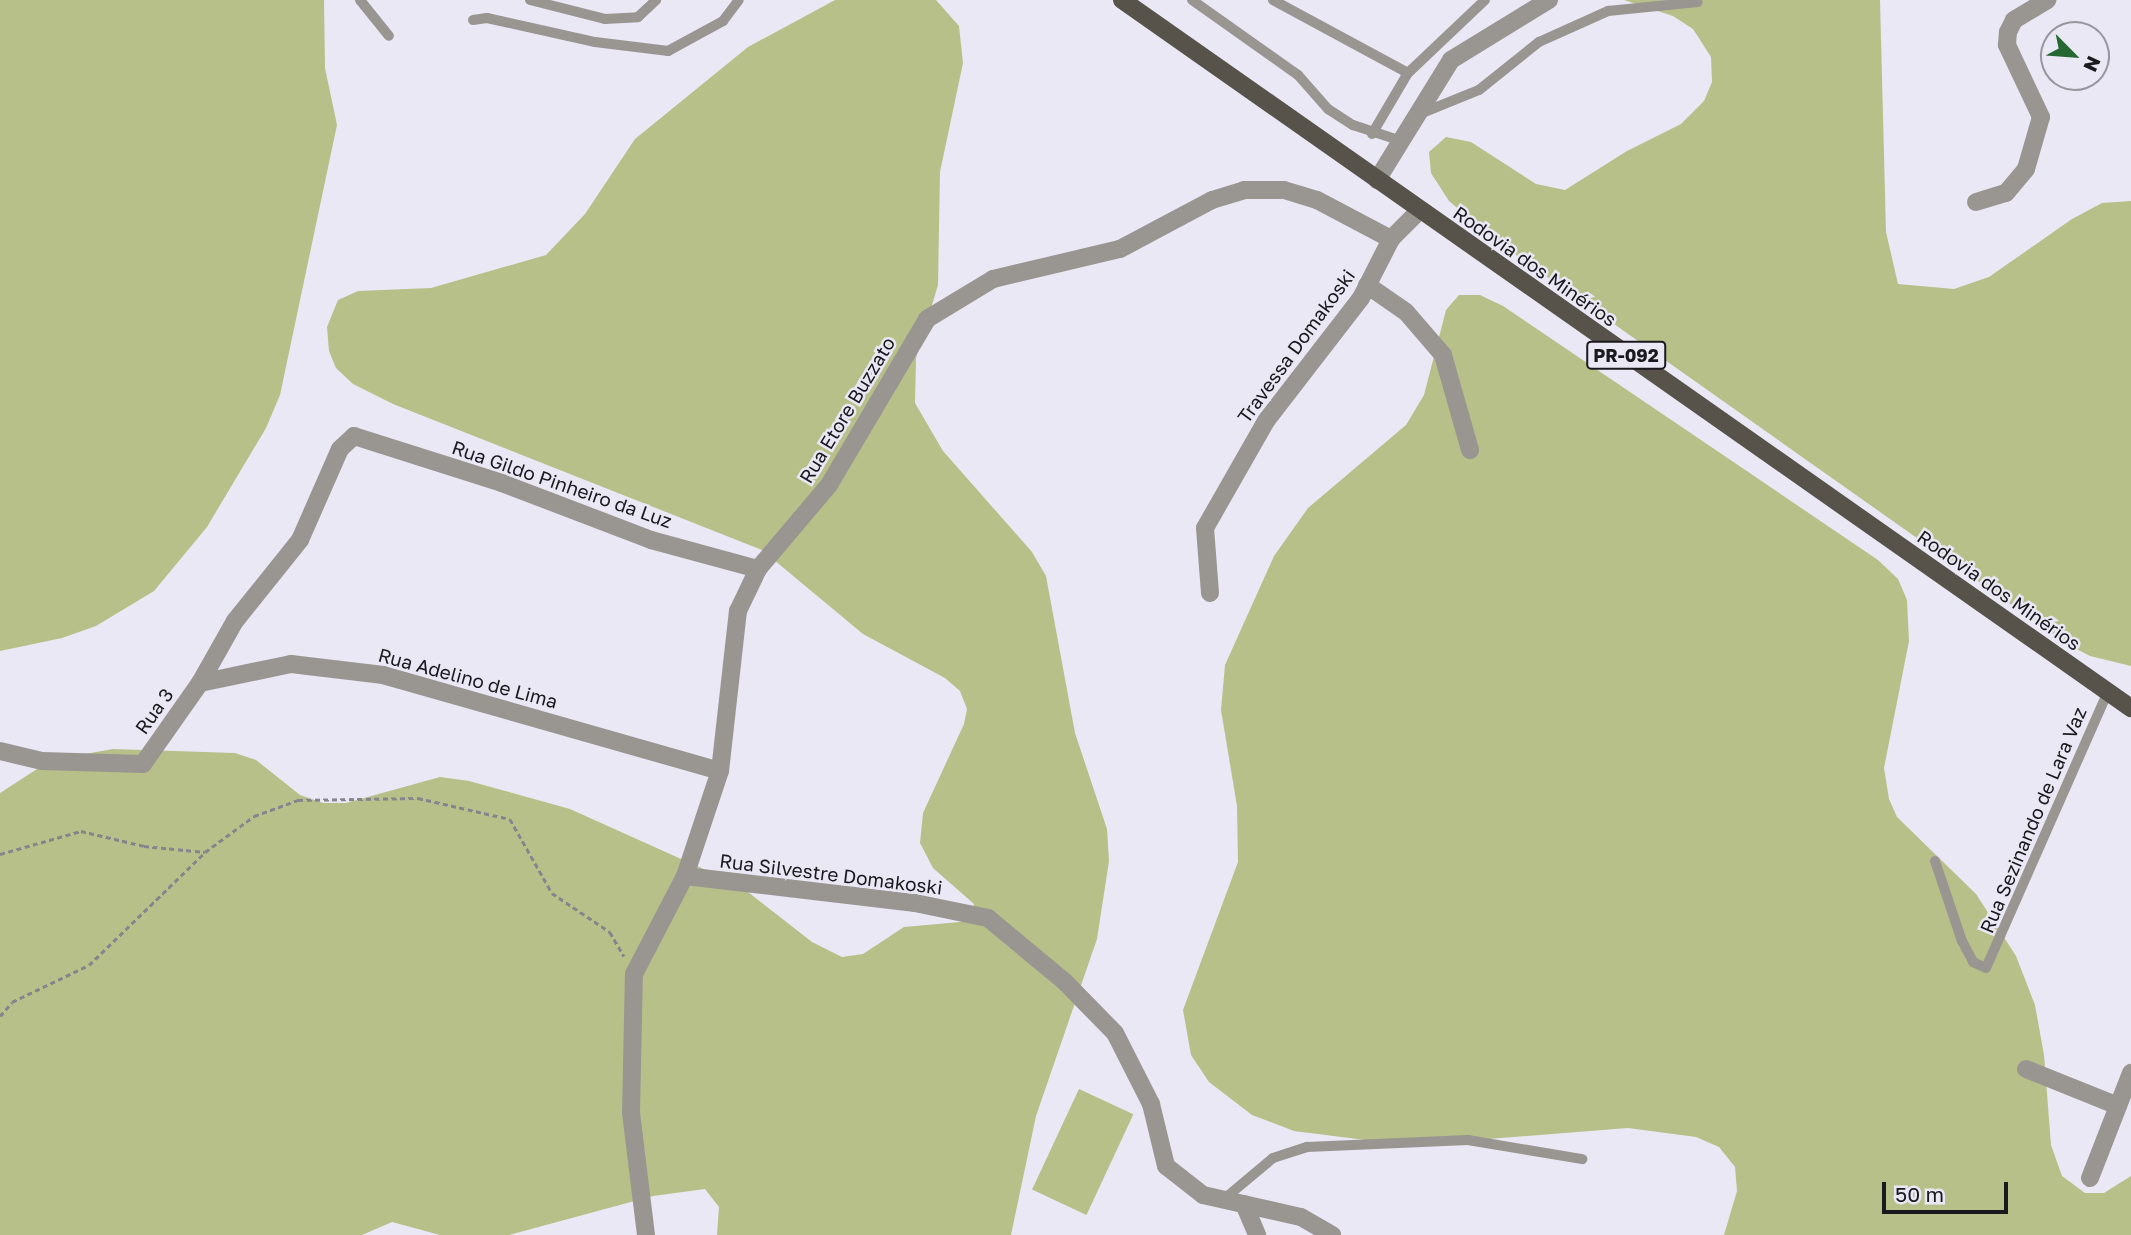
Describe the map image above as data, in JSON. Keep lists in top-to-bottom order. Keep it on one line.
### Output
{"streets":{"main road":["Rodovia dos Minérios","PR-092"],"street":["Travessa Domakoski","Rua Etore Buzzato","Rua Gildo Pinheiro da Luz","Rua Adelino de Lima","Rua 3","Rua Silvestre Domakoski"],"lane":["Rua Sezinando de Lara Vaz"]},"crossings":[["Rodovia dos Minérios","Rua Sezinando de Lara Vaz"],["Travessa Domakoski","Rua Etore Buzzato"],["Rua Etore Buzzato","Rua Gildo Pinheiro da Luz"],["Rua Etore Buzzato","Rua Adelino de Lima"],["Rua Etore Buzzato","Rua Silvestre Domakoski"],["Rua Gildo Pinheiro da Luz","Rua 3"],["Rua Adelino de Lima","Rua 3"]],"scale_bar":"50 m","north":"bottom right"}
